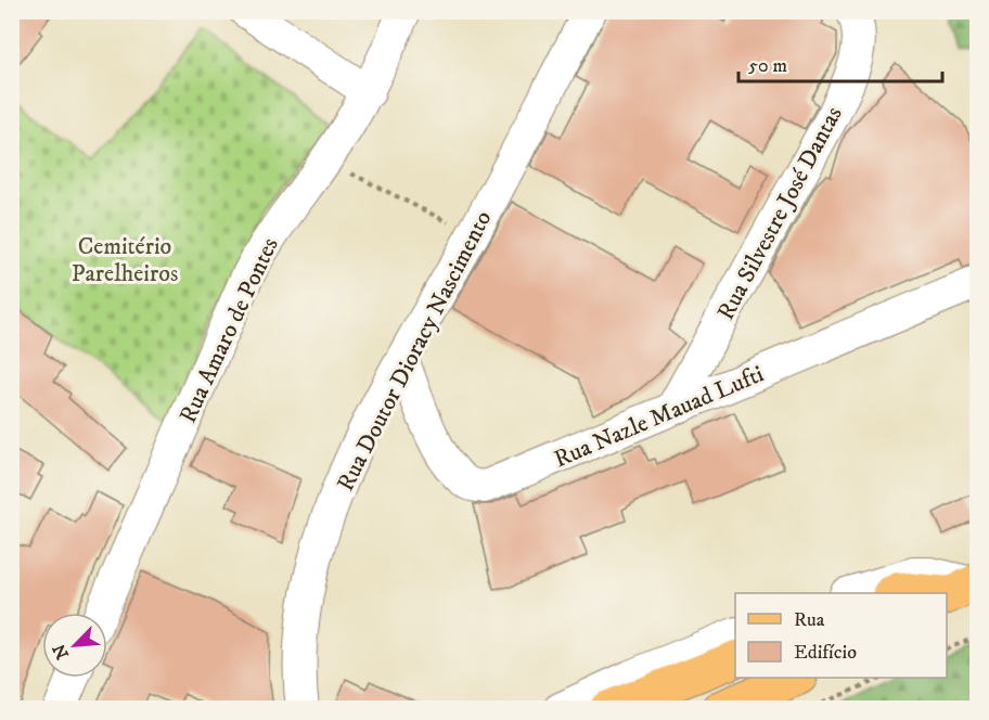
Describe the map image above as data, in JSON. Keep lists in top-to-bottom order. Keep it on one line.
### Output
{"streets":{"street":["Rua Silvestre José Dantas","Rua Amaro de Pontes","Rua Doutor Dioracy Nascimento","Rua Nazle Mauad Lufti"]},"crossings":[["Rua Silvestre José Dantas","Rua Nazle Mauad Lufti"],["Rua Doutor Dioracy Nascimento","Rua Nazle Mauad Lufti"]],"parks":["Cemitério Parelheiros"],"legend":["Rua","Edifício"],"scale_bar":"50 m","north":"bottom left"}
